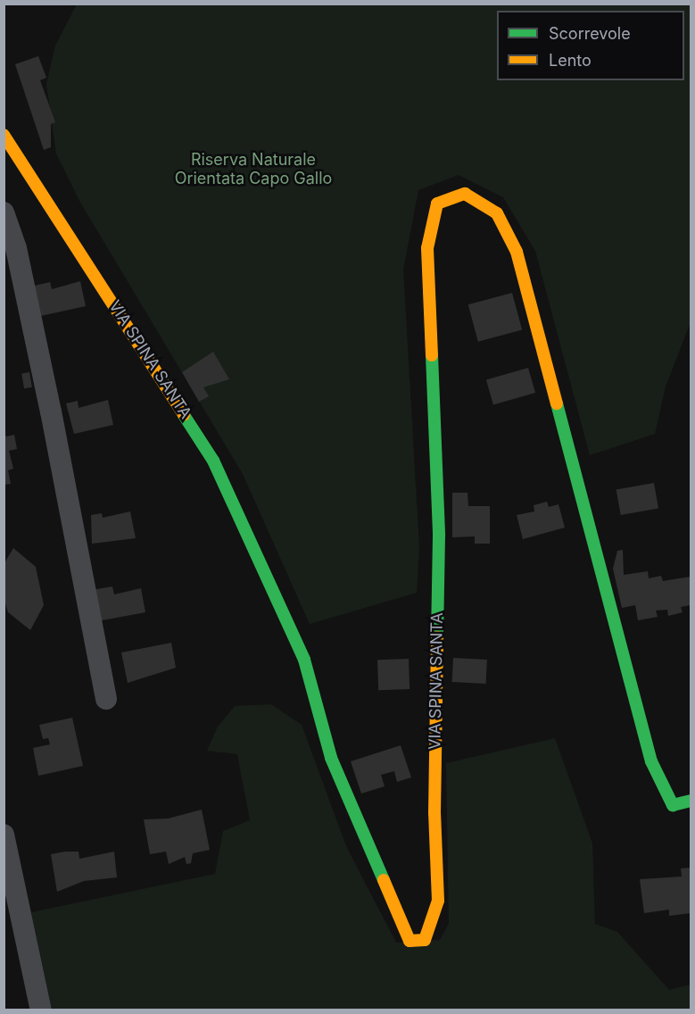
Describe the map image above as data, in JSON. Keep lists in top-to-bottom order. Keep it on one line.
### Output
{"streets":{"street":["VIA SPINA SANTA"]},"parks":["Riserva Naturale Orientata Capo Gallo"],"legend":["Scorrevole","Lento"]}
